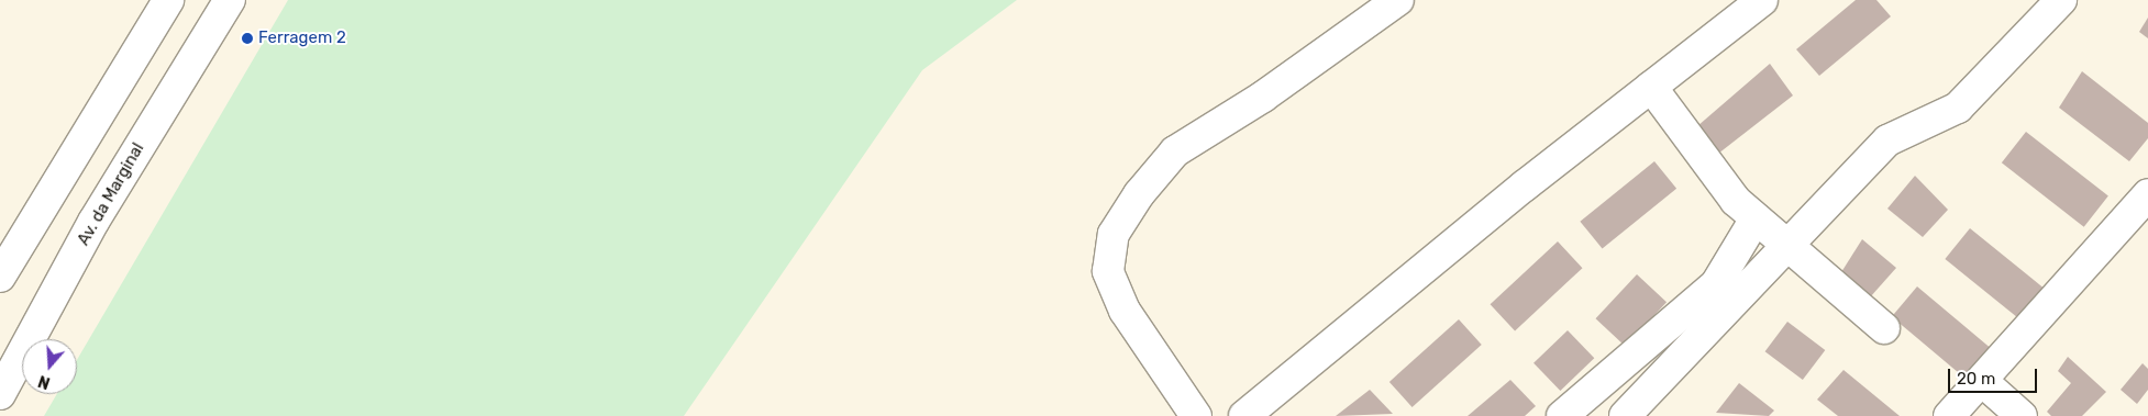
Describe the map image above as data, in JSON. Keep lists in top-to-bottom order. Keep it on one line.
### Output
{"streets":{"street":["Av. da Marginal"]},"places":["Ferragem 2"],"scale_bar":"20 m","north":"bottom"}
